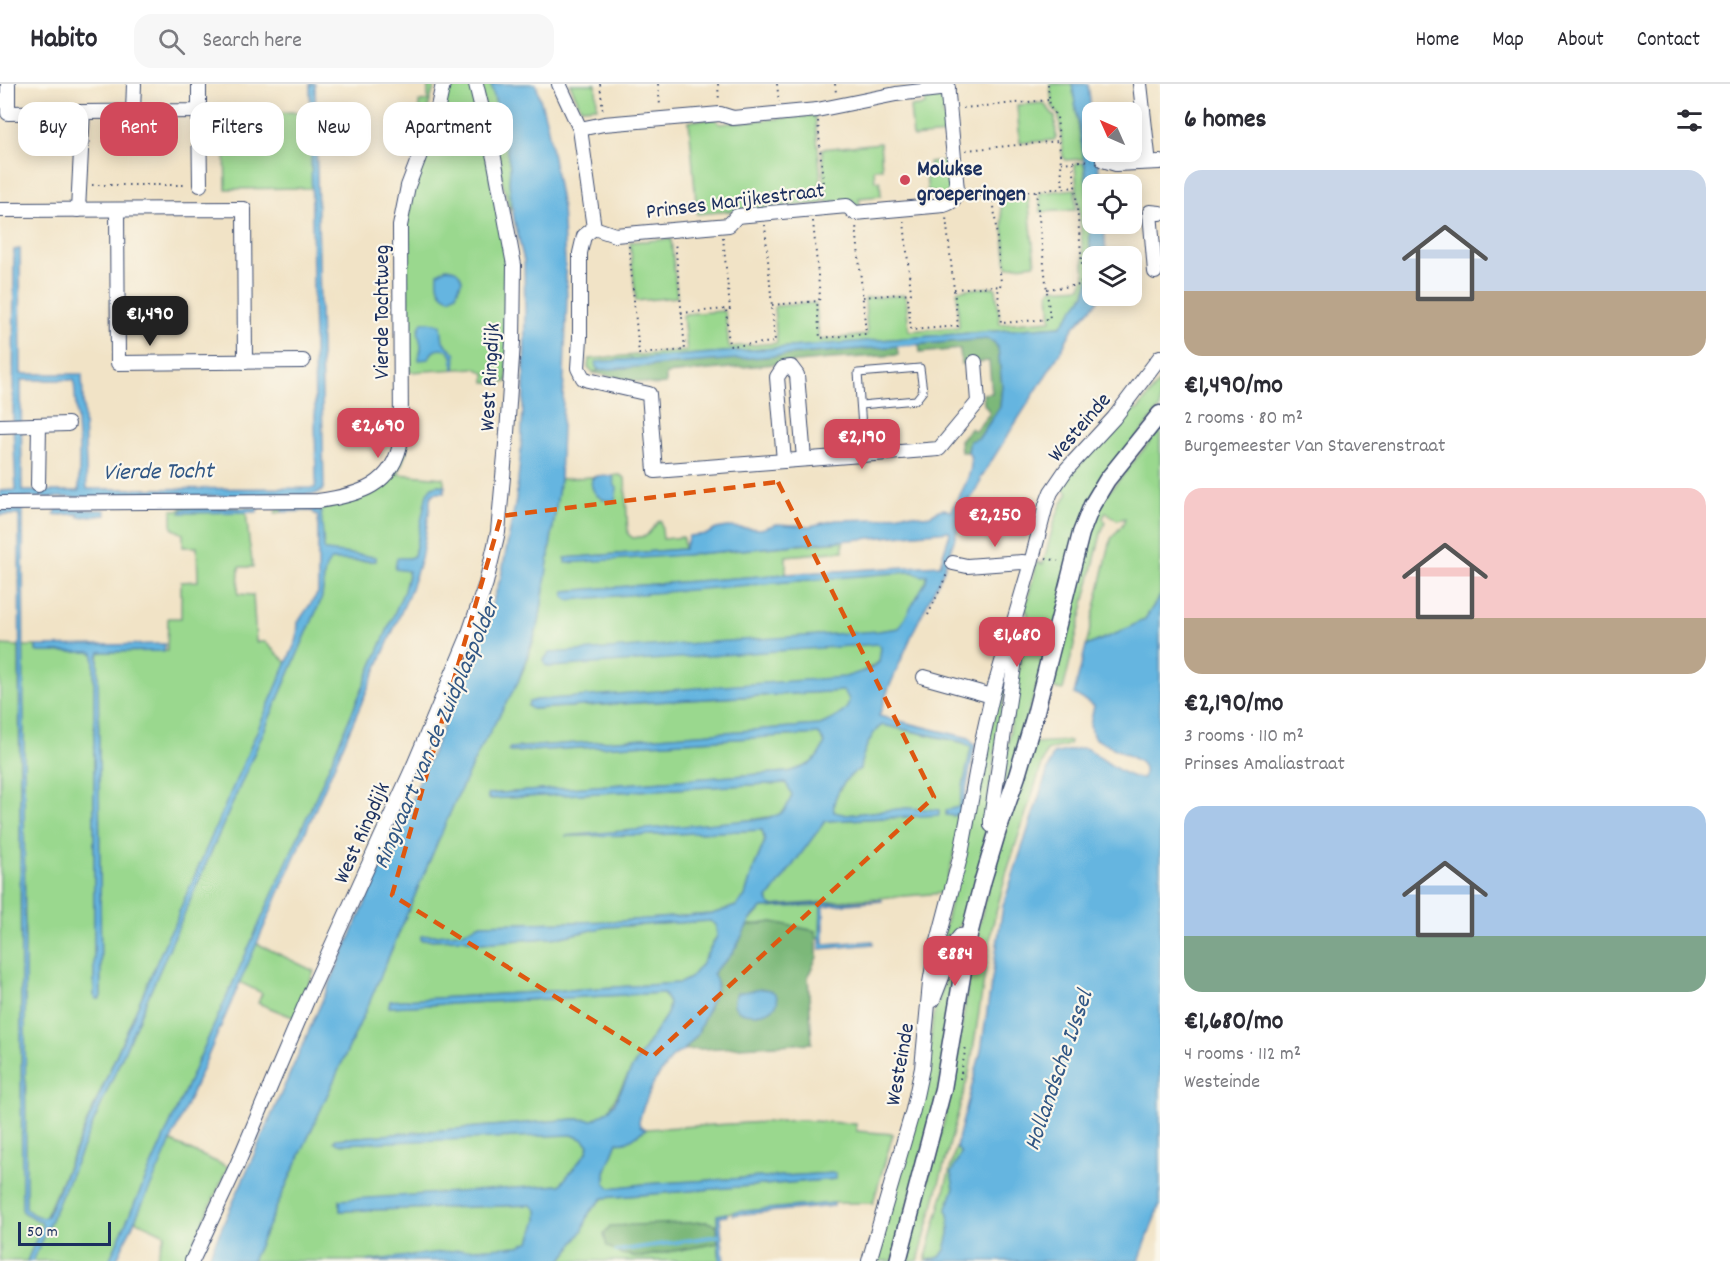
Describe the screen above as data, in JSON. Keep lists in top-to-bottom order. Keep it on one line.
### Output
{"streets":{"street":["Prinses Marijkestraat","Vierde Tochtweg","West Ringdijk","Westeinde"]},"water":["Vierde Tocht","Ringvaart van de Zuidplaspolder","Hollandsche IJssel"],"places":["Molukse groeperingen"],"scale_bar":"50 m","north":"top left","page":{"header":"Habito","search":"Search here","nav":["Home","Map","About","Contact"],"heading":"6 homes","chip":["Buy","Rent","Filters","New","Apartment"],"list":[{"name":"€1,490/mo","note":"2 rooms · 80 m² · Burgemeester Van Staverenstraat"},{"name":"€2,190/mo","note":"3 rooms · 110 m² · Prinses Amaliastraat"},{"name":"€1,680/mo","note":"4 rooms · 112 m² · Westeinde"}],"price":["€1,490","€2,690","€2,190","€2,250","€1,680","€884"],"scale":"50 m"}}
